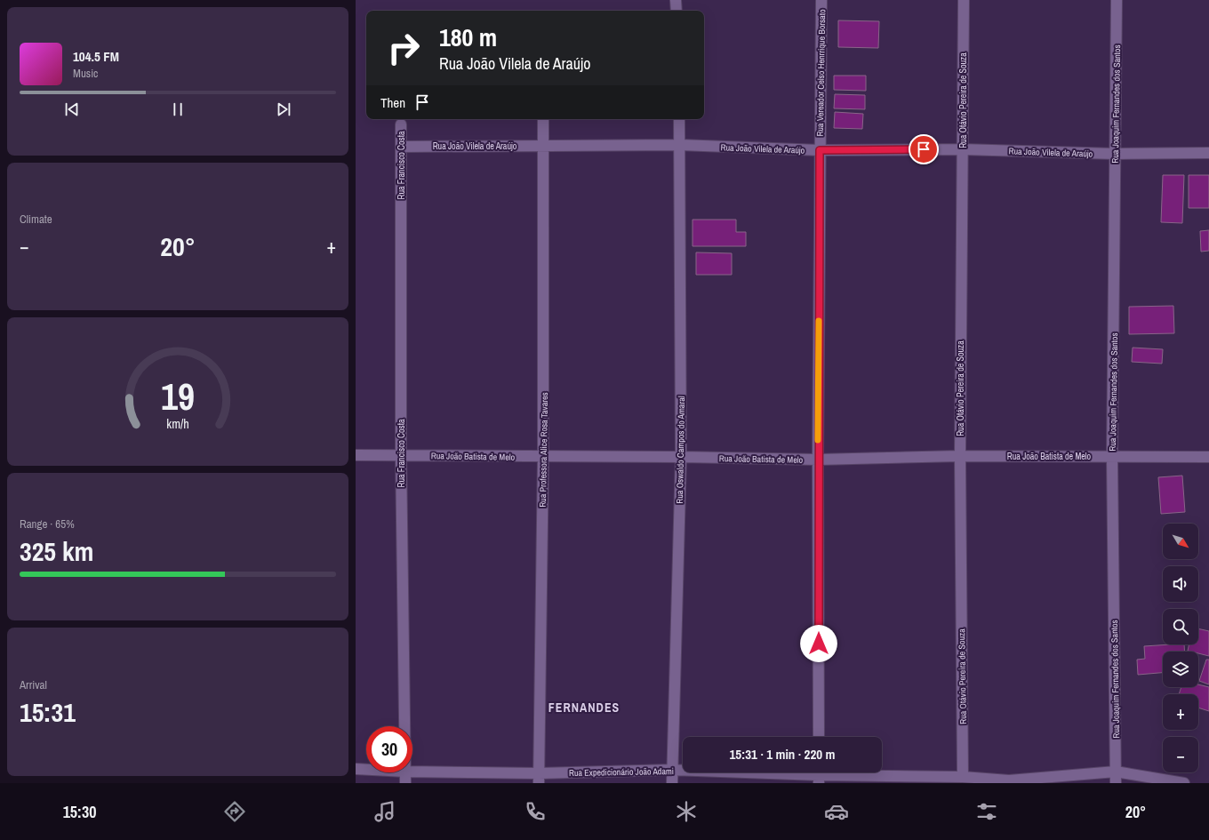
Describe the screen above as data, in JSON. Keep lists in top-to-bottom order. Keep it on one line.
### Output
{"streets":{"street":["Rua Vereador Celso Henrrique Borsato","Rua Otávio Pereira de Souza","Rua Joaquim Fernandes dos Santos","Rua João Vilela de Araújo","Rua Francisco Costa","Rua Professora Alice Rosa Tavares","Rua Oswaldo Campos do Amaral","Rua João Batista de Melo","Rua Expedicionário João Adami"]},"crossings":[["Rua Vereador Celso Henrrique Borsato","Rua João Vilela de Araújo"],["Rua Vereador Celso Henrrique Borsato","Rua João Batista de Melo"],["Rua Otávio Pereira de Souza","Rua João Vilela de Araújo"],["Rua Otávio Pereira de Souza","Rua João Batista de Melo"],["Rua Otávio Pereira de Souza","Rua Expedicionário João Adami"],["Rua Joaquim Fernandes dos Santos","Rua João Vilela de Araújo"],["Rua Joaquim Fernandes dos Santos","Rua João Batista de Melo"],["Rua Joaquim Fernandes dos Santos","Rua Expedicionário João Adami"],["Rua João Vilela de Araújo","Rua Francisco Costa"],["Rua João Vilela de Araújo","Rua Professora Alice Rosa Tavares"],["Rua João Vilela de Araújo","Rua Oswaldo Campos do Amaral"],["Rua Francisco Costa","Rua João Batista de Melo"],["Rua Professora Alice Rosa Tavares","Rua João Batista de Melo"],["Rua Professora Alice Rosa Tavares","Rua Expedicionário João Adami"],["Rua Oswaldo Campos do Amaral","Rua João Batista de Melo"],["Rua Oswaldo Campos do Amaral","Rua Expedicionário João Adami"]],"districts":["FERNANDES"],"north":"bottom right","page":{"turn":["180 m","Rua João Vilela de Araújo"],"song":["104.5 FM","Music"],"then":"Then","tile":["Climate",["Range · 65%","325 km"],["Arrival","15:31"]],"heat":["−","20°","+"],"map_buttons":["+","−"],"limit":"30","trip":"15:31 · 1 min · 220 m","tabs":["15:30","20°"],"gauge":["19","km/h"]}}
